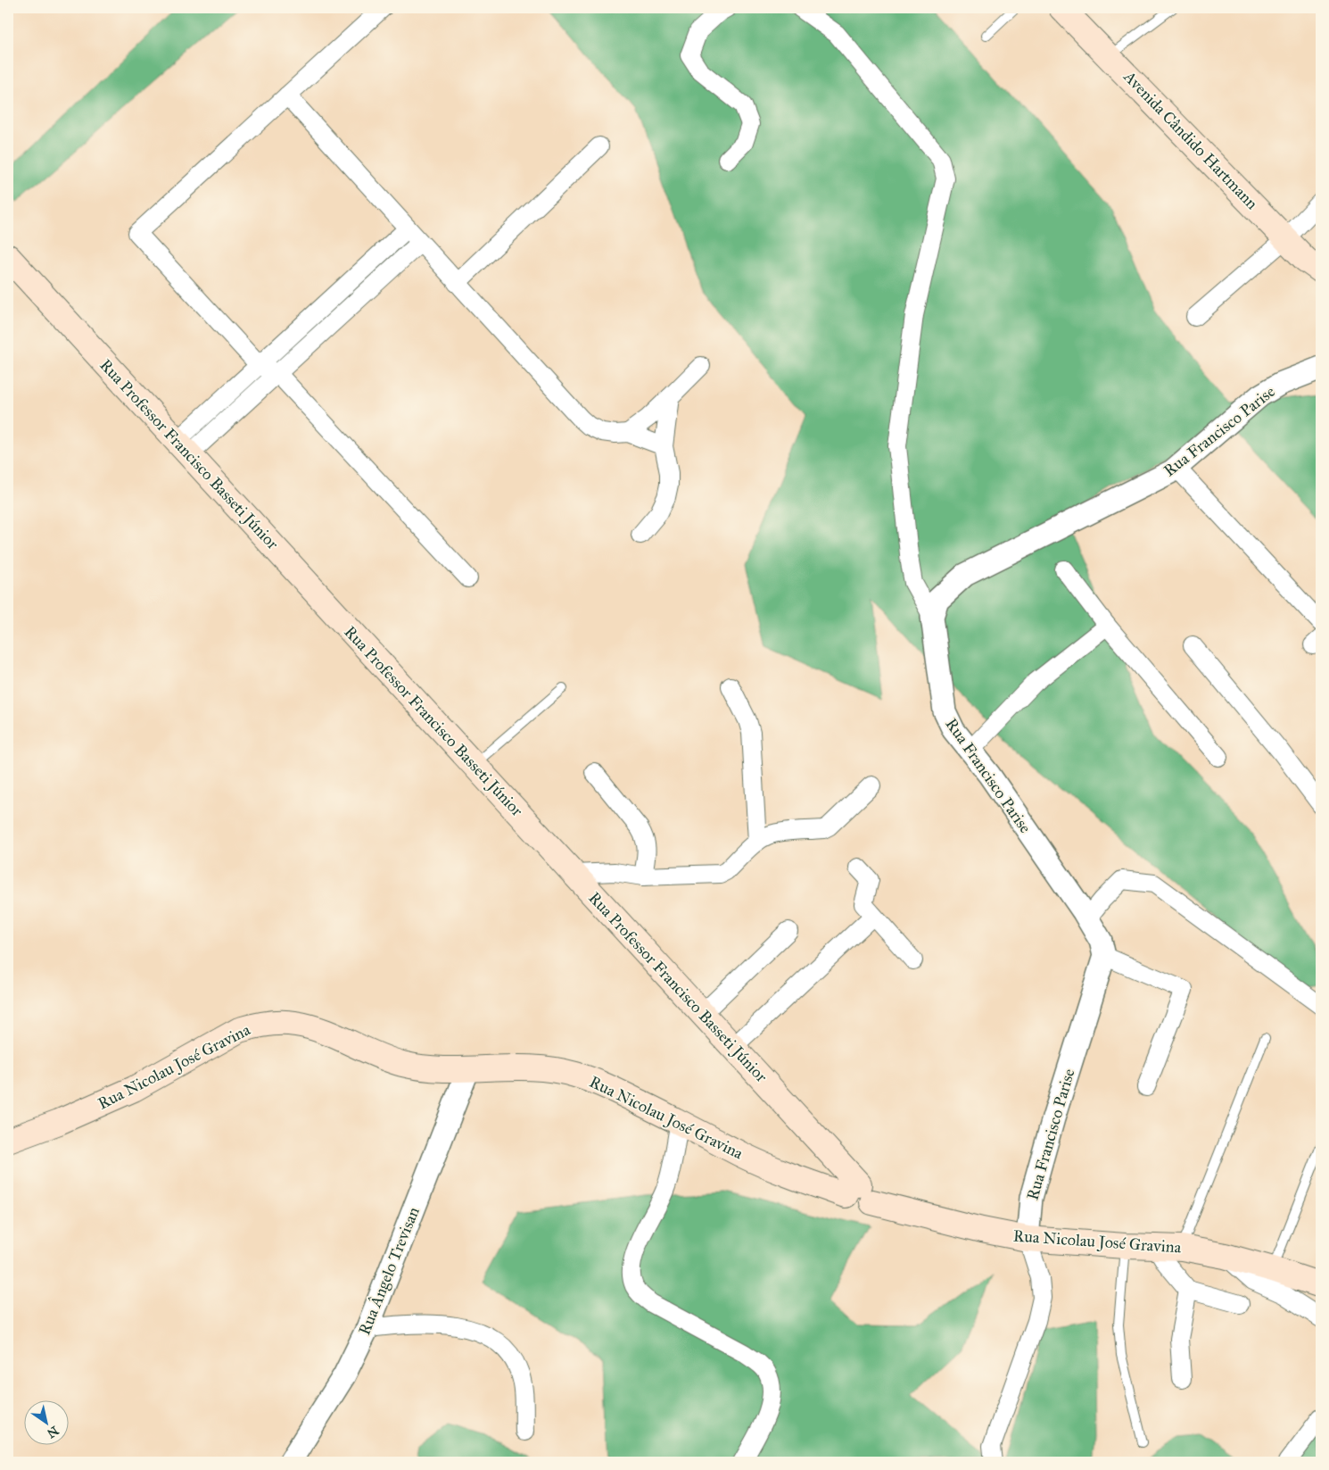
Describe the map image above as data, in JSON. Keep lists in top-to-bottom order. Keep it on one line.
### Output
{"streets":{"main road":["Avenida Cândido Hartmann","Rua Professor Francisco Basseti Júnior","Rua Nicolau José Gravina"],"street":["Rua Francisco Parise","Rua Ângelo Trevisan"]},"crossings":[["Rua Francisco Parise","Rua Nicolau José Gravina"],["Rua Professor Francisco Basseti Júnior","Rua Nicolau José Gravina"],["Rua Nicolau José Gravina","Rua Ângelo Trevisan"]],"north":"bottom right"}
